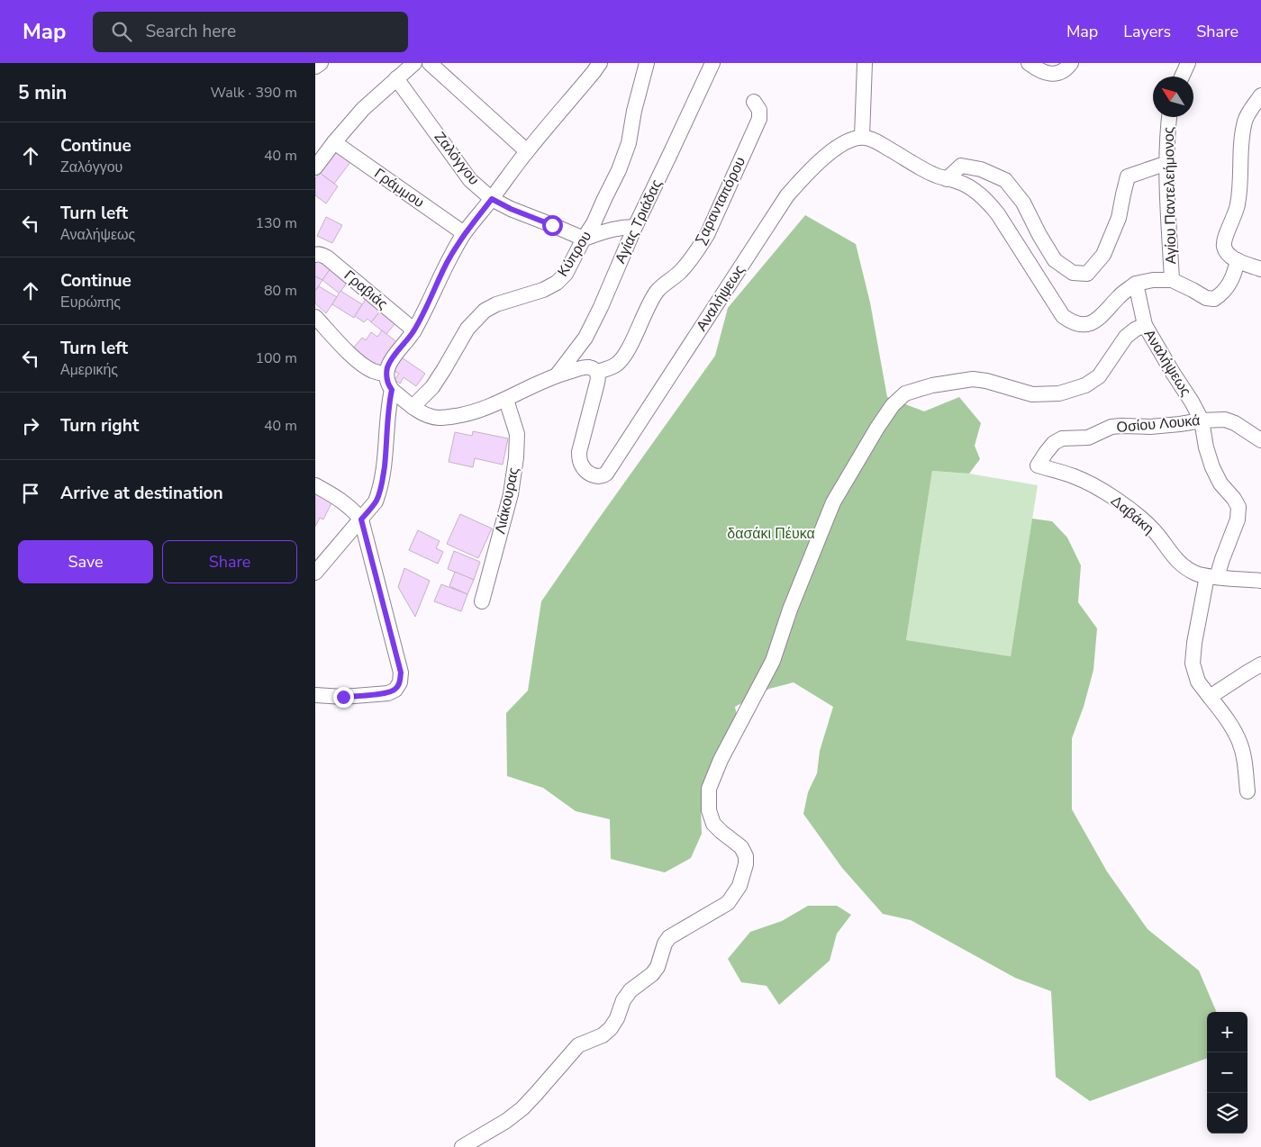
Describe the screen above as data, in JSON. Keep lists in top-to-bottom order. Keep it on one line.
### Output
{"streets":{"street":["Ζαλόγγου","Γράμμου","Αγίου Παντελεήμονος","Σαρανταπόρου","Αγίας Τριάδας","Κύπρου","Γραβιάς","Αναλήψεως","Οσίου Λουκά","Λιάκουρας","Δαβάκη"]},"crossings":[["Ζαλόγγου","Κύπρου"],["Σαρανταπόρου","Αναλήψεως"],["Αναλήψεως","Οσίου Λουκά"],["Αναλήψεως","Δαβάκη"],["Οσίου Λουκά","Δαβάκη"]],"parks":["δασάκι Πέυκα"],"north":"top left","page":{"header":"Map","search":"Search here","nav":["Map","Layers","Share"],"heading":["5 min","Walk · 390 m"],"list":[["Continue","Ζαλόγγου","40 m"],["Turn left","Αναλήψεως","130 m"],["Continue","Ευρώπης","80 m"],["Turn left","Αμερικής","100 m"],["Turn right","40 m"],"Arrive at destination"],"buttons":["Save","Share"],"map_buttons":["+","−"]}}
